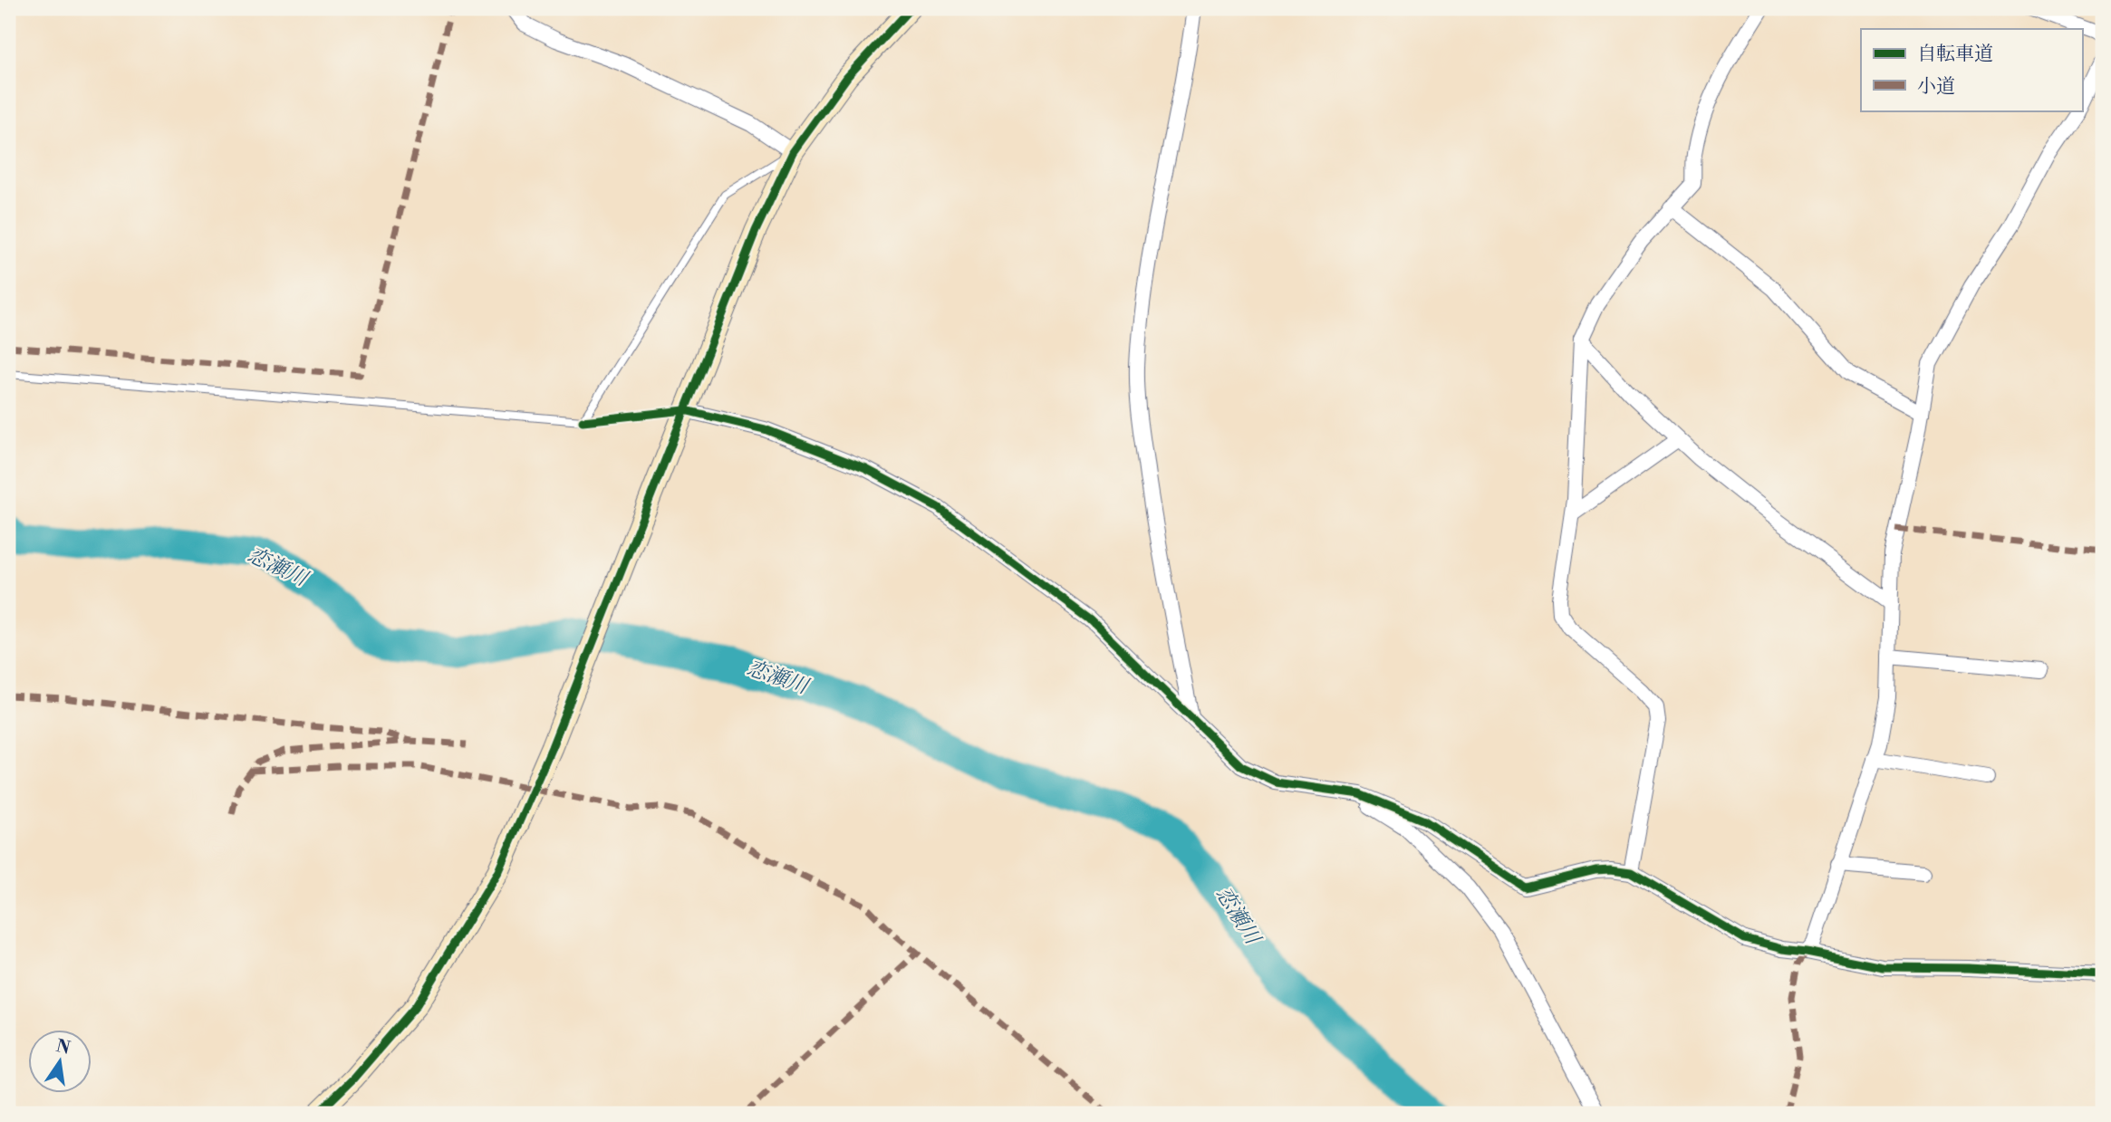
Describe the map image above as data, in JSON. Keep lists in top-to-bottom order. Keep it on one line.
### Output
{"water":["恋瀬川"],"legend":["自転車道","小道"],"north":"top"}
